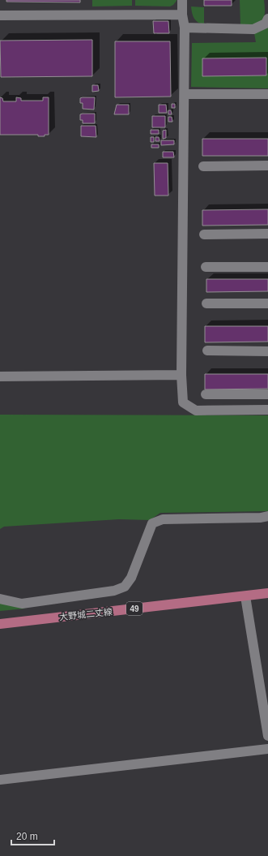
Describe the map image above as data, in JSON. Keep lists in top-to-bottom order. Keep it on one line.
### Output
{"streets":{"main road":["49","大野城二丈線"]},"scale_bar":"20 m"}
